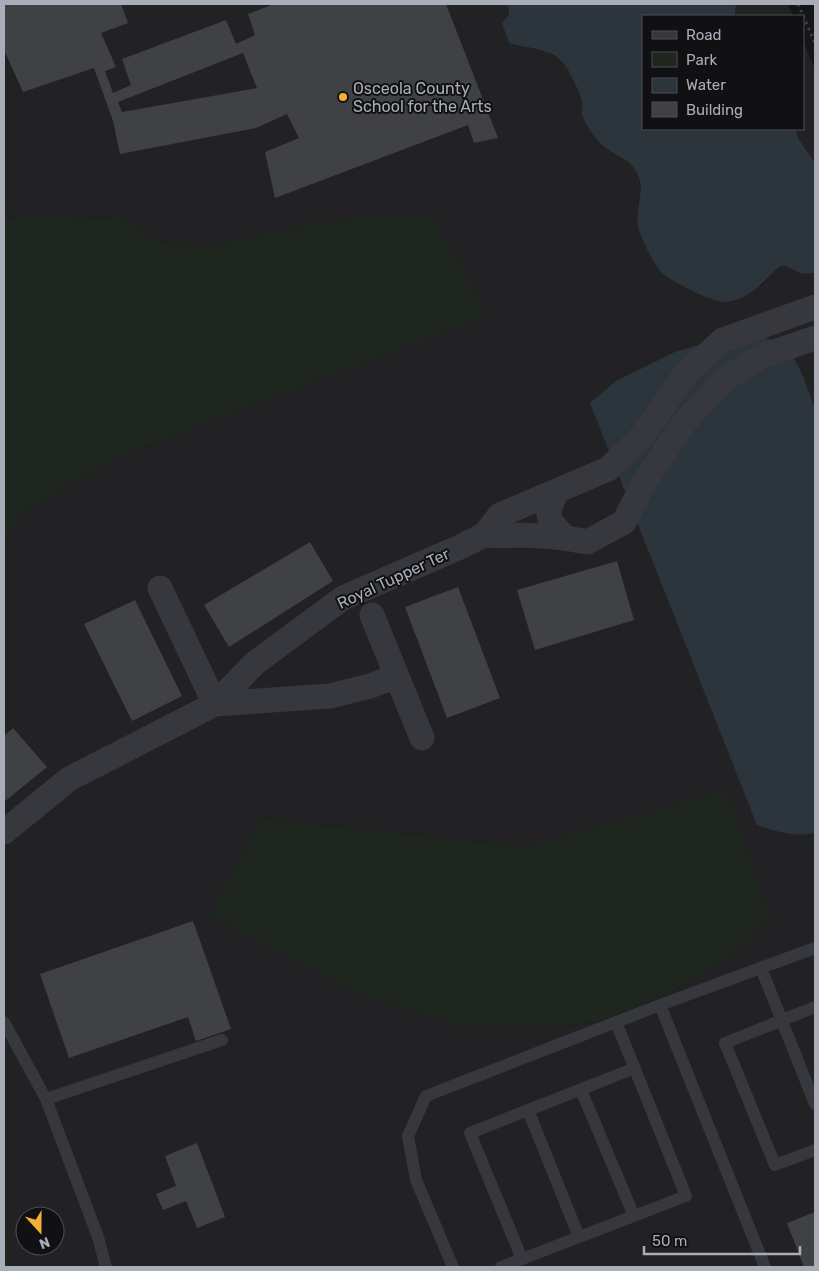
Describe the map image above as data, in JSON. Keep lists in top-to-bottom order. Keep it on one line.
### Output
{"streets":{"street":["Royal Tupper Ter"]},"places":["Osceola County School for the Arts"],"legend":["Road","Park","Water","Building"],"scale_bar":"50 m","north":"bottom"}
